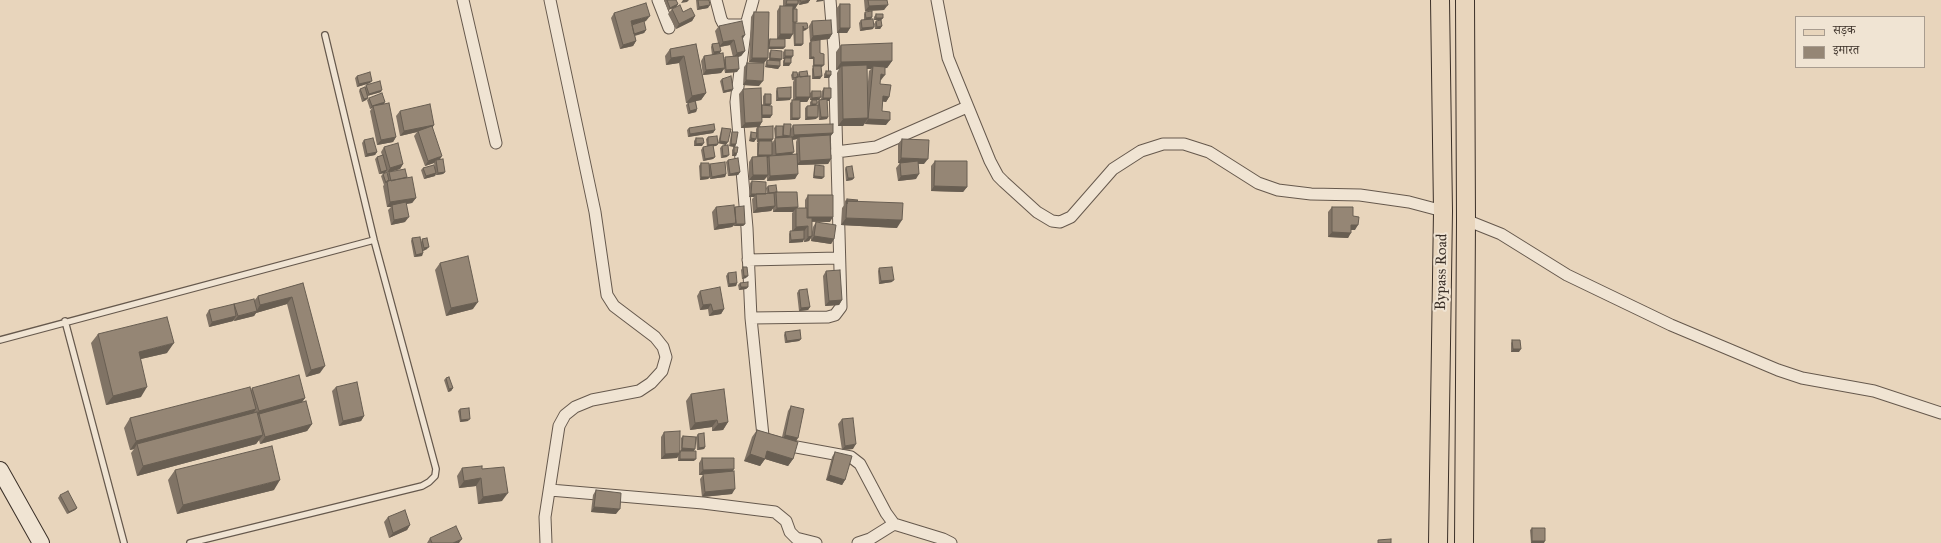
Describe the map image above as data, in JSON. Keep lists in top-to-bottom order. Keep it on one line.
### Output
{"streets":{"main road":["Bypass Road"]},"legend":["सड़क","इमारत"]}
